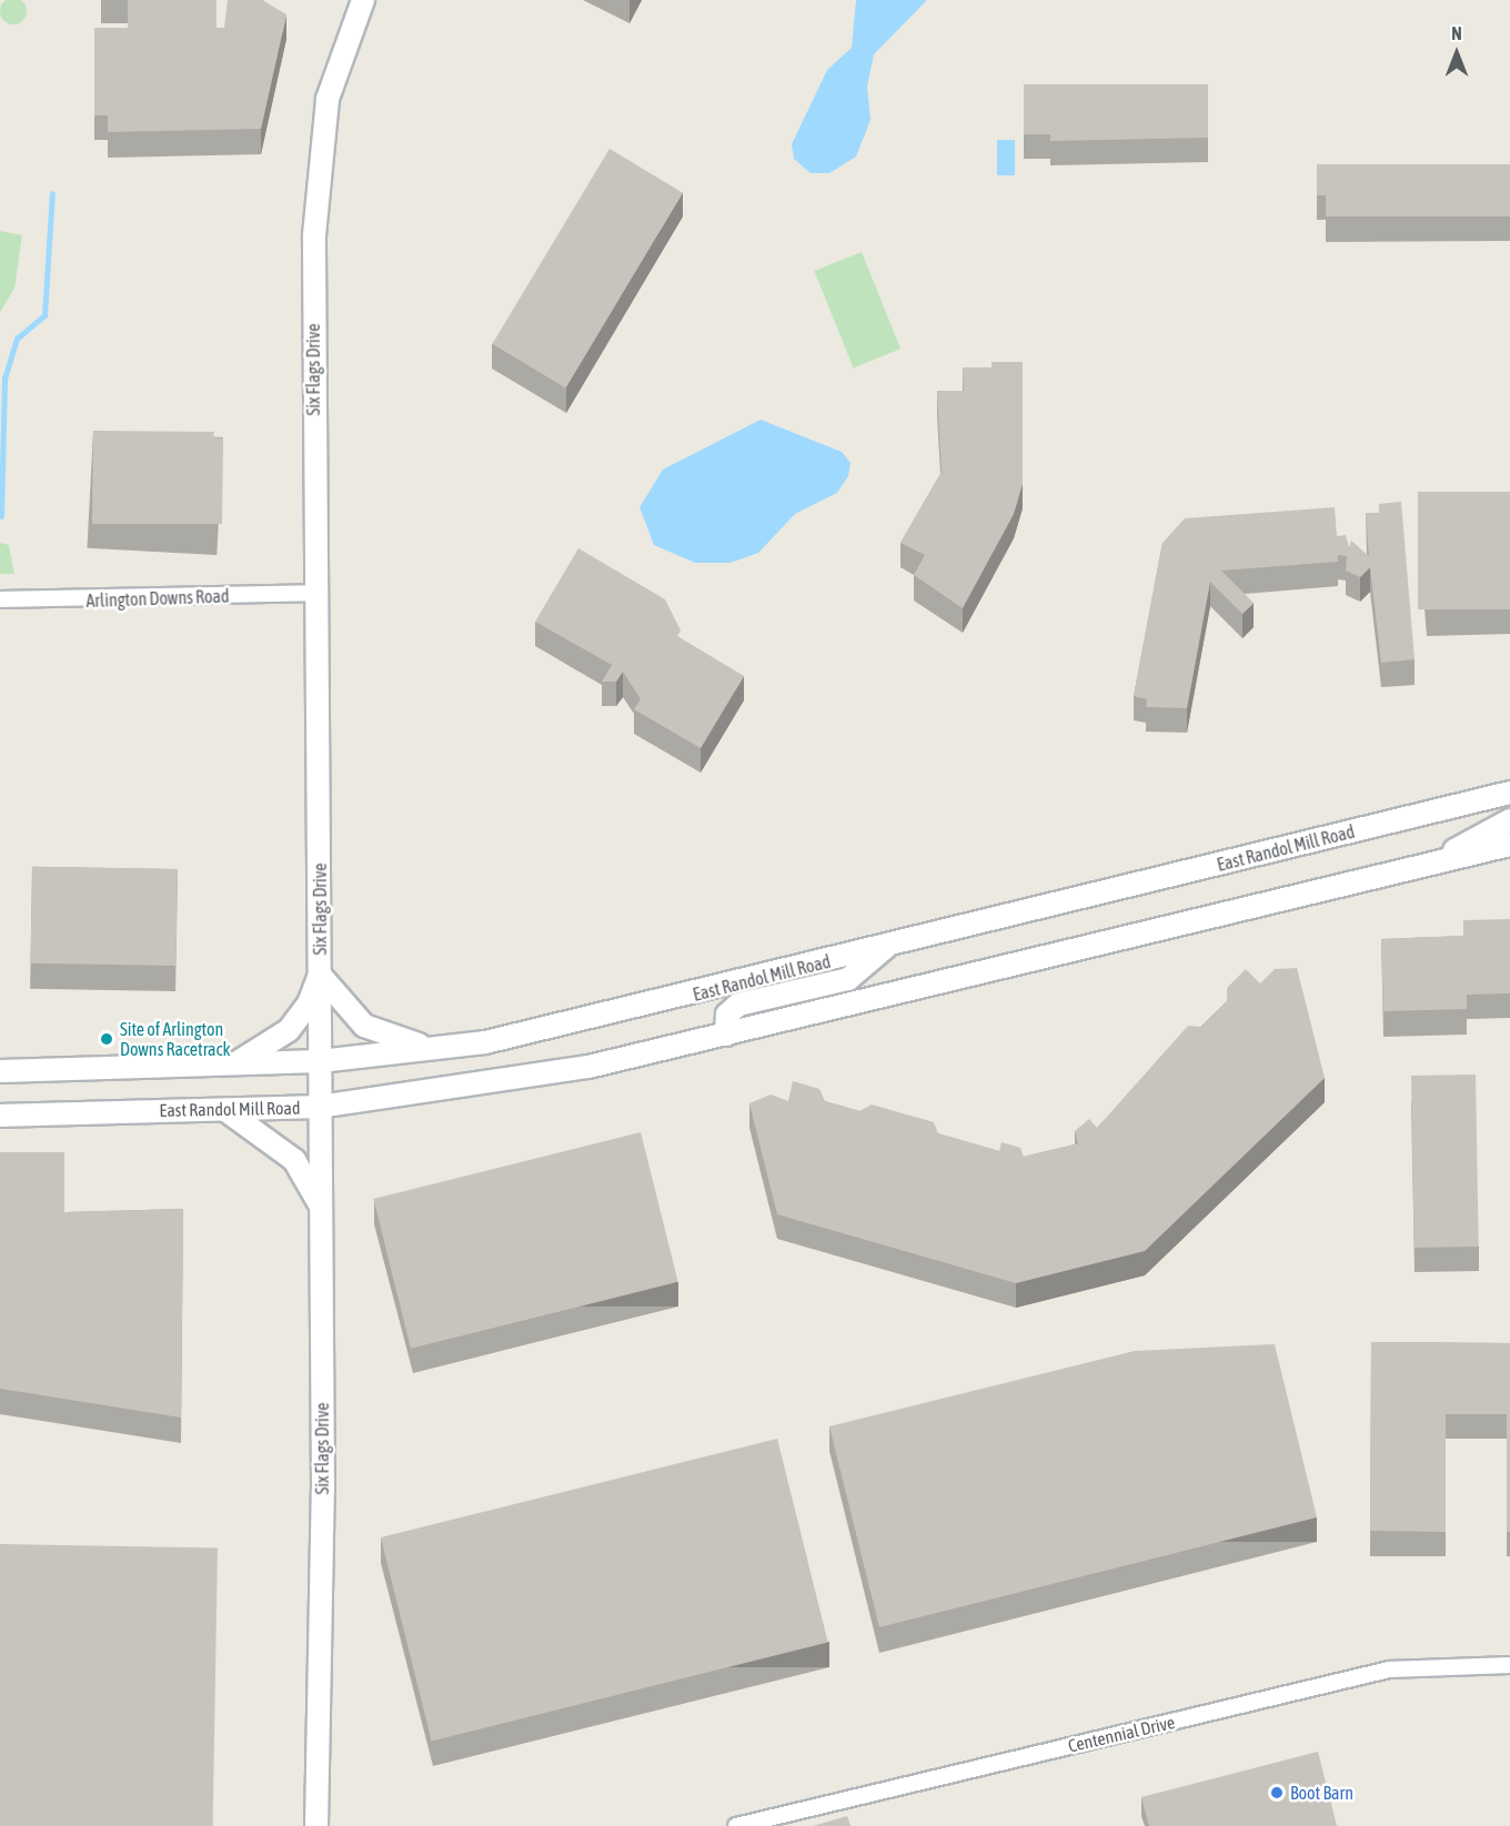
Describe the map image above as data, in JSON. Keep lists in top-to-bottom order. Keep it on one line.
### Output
{"streets":{"main road":["Six Flags Drive","East Randol Mill Road"],"street":["Arlington Downs Road","Centennial Drive"]},"crossings":[["Six Flags Drive","Arlington Downs Road"],["Six Flags Drive","East Randol Mill Road"]],"places":["Site of Arlington Downs Racetrack","Boot Barn"],"north":"top"}
